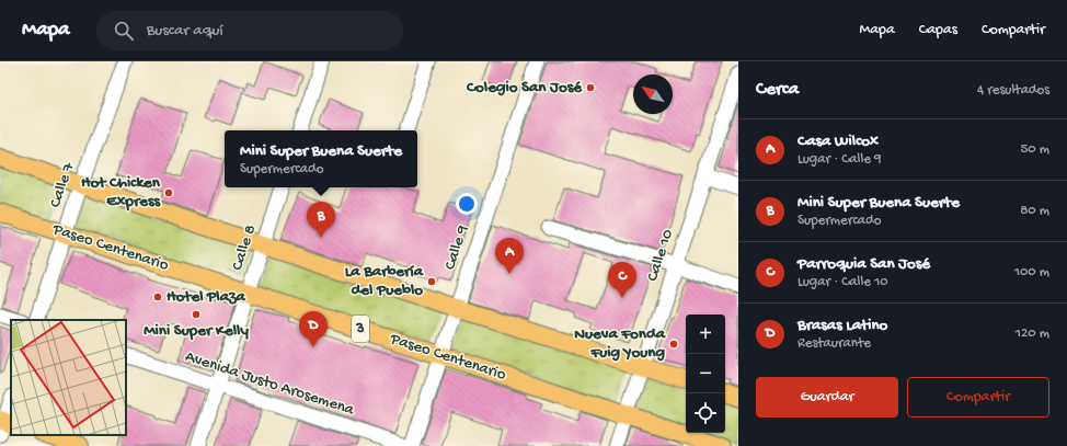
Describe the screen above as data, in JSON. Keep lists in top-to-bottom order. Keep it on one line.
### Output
{"streets":{"main road":["Paseo Centenario","3"],"street":["Calle 7","Calle 8","Calle 9","Calle 10","Avenida Justo Arosemena"]},"crossings":[["Calle 7","Paseo Centenario"],["Paseo Centenario","Calle 8"],["Paseo Centenario","Calle 9"],["Paseo Centenario","Calle 10"],["Calle 8","Avenida Justo Arosemena"]],"places":["Colegio San José","Hot Chicken Express","La Barbería del Pueblo","Hotel Plaza","Mini Super Kelly","Nueva Fonda Fuig Young"],"north":"top left","page":{"header":"Mapa","search":"Buscar aquí","nav":["Mapa","Capas","Compartir"],"heading":["Cerca","4 resultados"],"list":[{"mark":"A","name":"Casa Wilcox","note":"Lugar · Calle 9","value":"50 m"},{"mark":"B","name":"Mini Super Buena Suerte","note":"Supermercado","value":"80 m"},{"mark":"C","name":"Parroquia San José","note":"Lugar · Calle 10","value":"100 m"},{"mark":"D","name":"Brasas Latino","note":"Restaurante","value":"120 m"}],"popup":["Mini Super Buena Suerte","Supermercado"],"pins":["B","A","C","D"],"map_buttons":["+","−"],"buttons":["Guardar","Compartir"]}}
